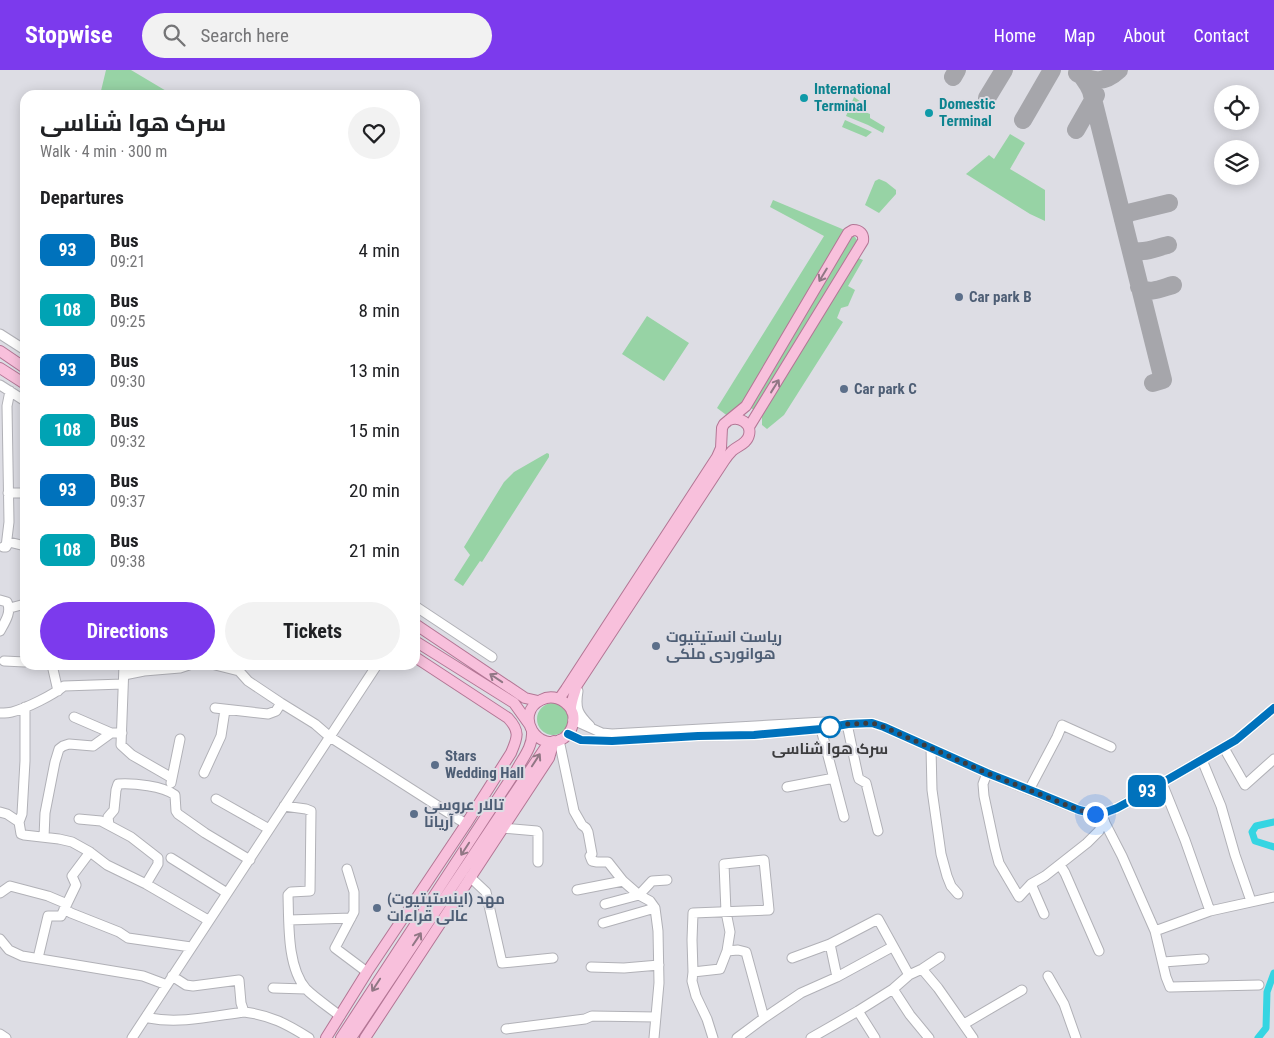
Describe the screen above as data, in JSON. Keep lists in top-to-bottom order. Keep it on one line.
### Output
{"places":["International Terminal","Domestic Terminal","Car park B","Car park C","ریاست انستیتیوت هوانوردی ملکی","سرک هوا شناسی","Stars Wedding Hall","تالار عروسی آریانا","مهد (اینستیتیوت) عالی قراءات"],"lines":["bus line 93"],"page":{"header":"Stopwise","search":"Search here","nav":["Home","Map","About","Contact"],"on_map":"93","heading":[["سرک هوا شناسی","Walk · 4 min · 300 m"],"Departures"],"list":[{"mark":"93","name":"Bus","note":"09:21","value":"4 min"},{"mark":"108","name":"Bus","note":"09:25","value":"8 min"},{"mark":"93","name":"Bus","note":"09:30","value":"13 min"},{"mark":"108","name":"Bus","note":"09:32","value":"15 min"},{"mark":"93","name":"Bus","note":"09:37","value":"20 min"},{"mark":"108","name":"Bus","note":"09:38","value":"21 min"}],"buttons":["Directions","Tickets"]}}
